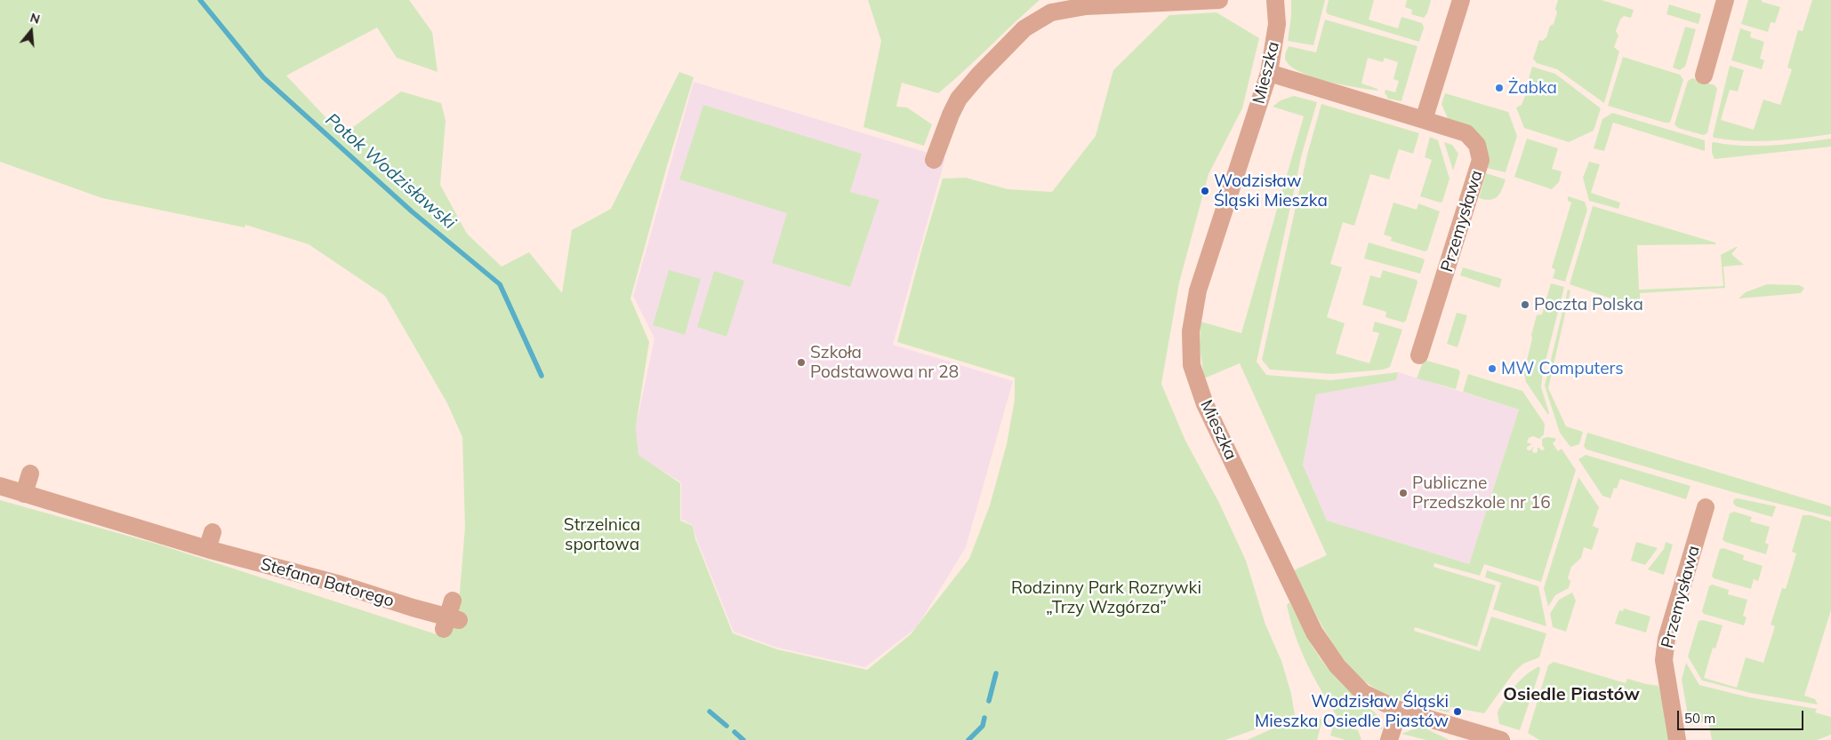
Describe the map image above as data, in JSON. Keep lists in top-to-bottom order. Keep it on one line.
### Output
{"streets":{"street":["Mieszka","Przemysława","Stefana Batorego"]},"crossings":[["Mieszka","Przemysława"]],"districts":["Osiedle Piastów"],"water":["Potok Wodzisławski"],"parks":["Strzelnica sportowa","Rodzinny Park Rozrywki „Trzy Wzgórza”"],"places":["Żabka","Wodzisław Śląski Mieszka","Poczta Polska","Szkoła Podstawowa nr 28","MW Computers","Publiczne Przedszkole nr 16","Wodzisław Śląski Mieszka Osiedle Piastów"],"scale_bar":"50 m","north":"top"}
